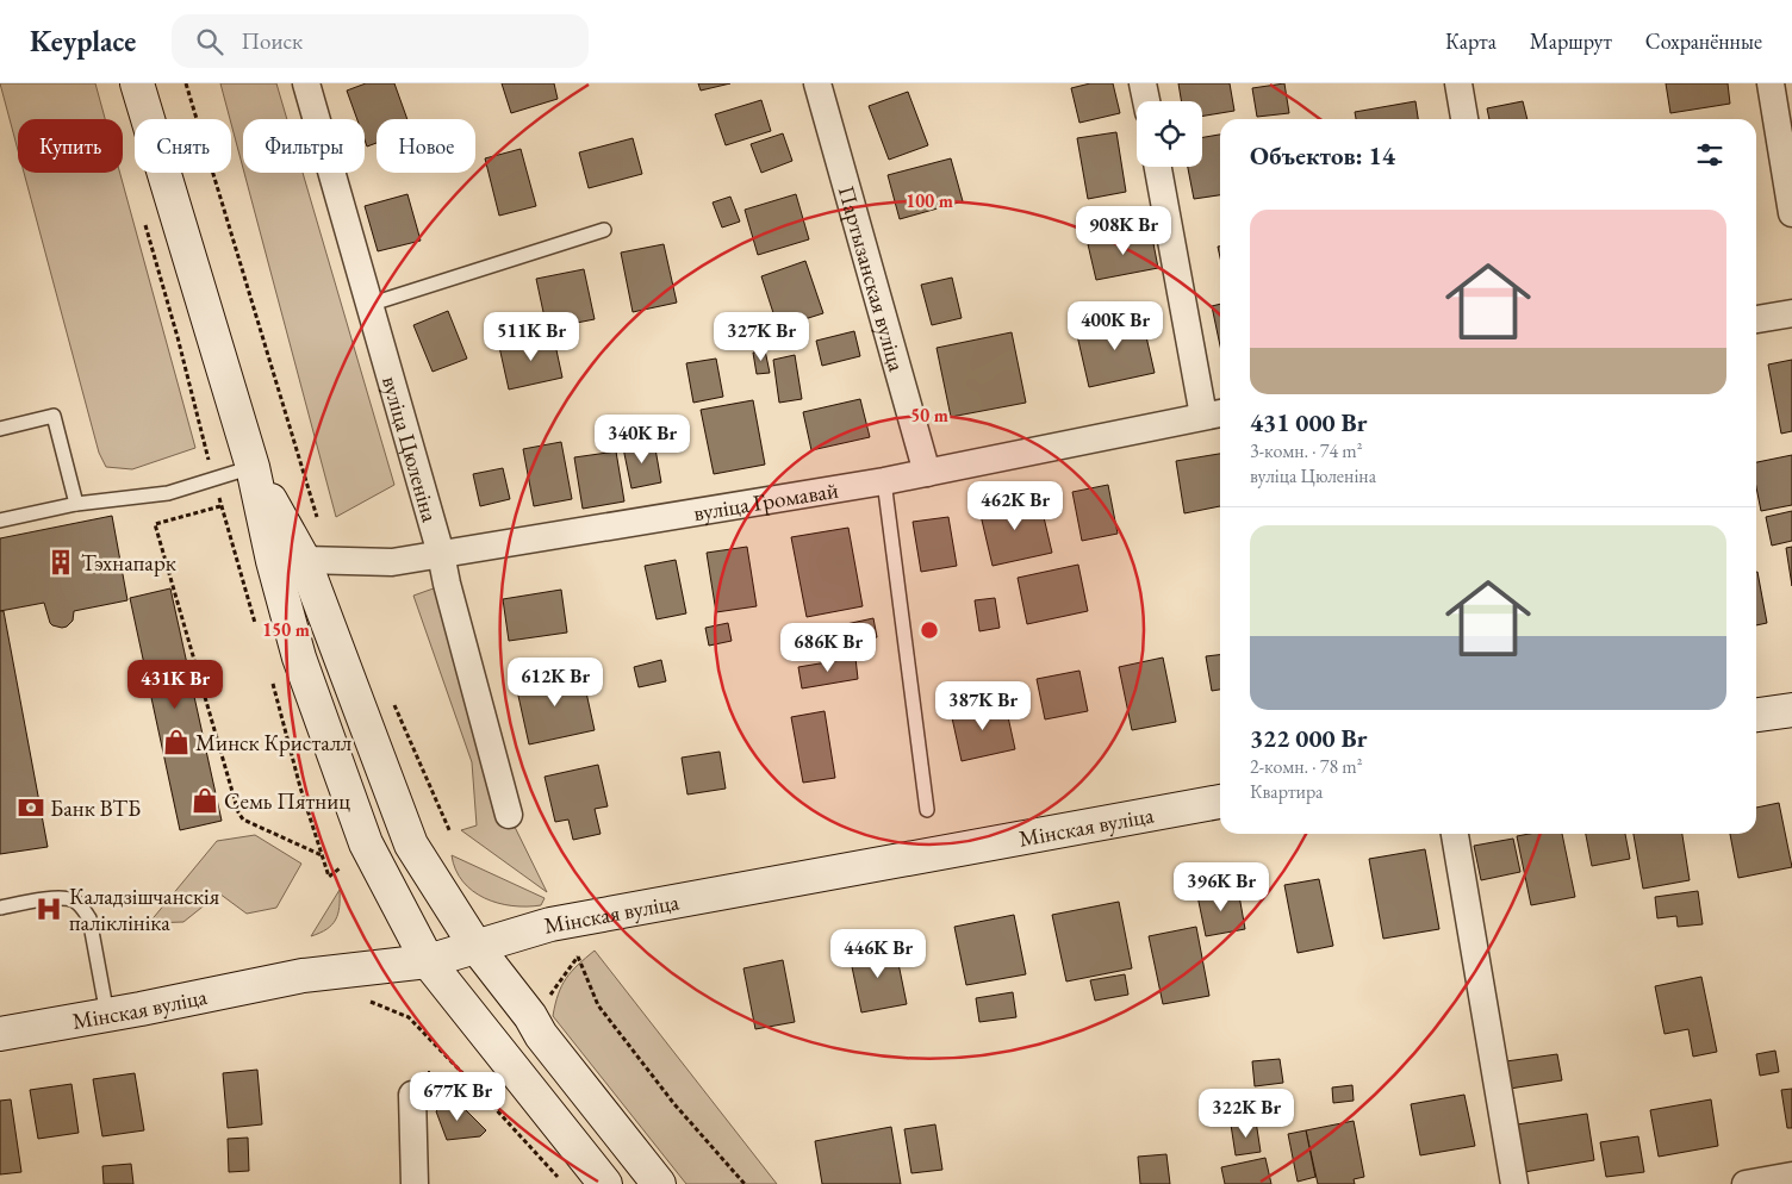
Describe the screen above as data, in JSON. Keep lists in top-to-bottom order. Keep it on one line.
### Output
{"streets":{"main road":["Мінская вуліца"],"street":["Партызанская вуліца","вуліца Цюленіна","вуліца Громавай"]},"crossings":[["Партызанская вуліца","вуліца Громавай"],["вуліца Цюленіна","вуліца Громавай"]],"places":{"building":["Тэхнапарк"],"shop":["Минск Кристалл","Семь Пятниц"],"bank":["Банк ВТБ"],"hospital":["Каладзішчанскія паліклініка"]},"page":{"header":"Keyplace","search":"Поиск","nav":["Карта","Маршрут","Сохранённые"],"chip":["Купить","Снять","Фильтры","Новое"],"heading":"Объектов: 14","list":[{"name":"431 000 Br","note":"3-комн. · 74 m² · вуліца Цюленіна"},{"name":"322 000 Br","note":"2-комн. · 78 m² · Квартира"}],"price":["908K Br","400K Br","511K Br","327K Br","340K Br","462K Br","686K Br","612K Br","431K Br","387K Br","396K Br","446K Br","677K Br","322K Br"]},"rings":["100 m","50 m","150 m"]}
